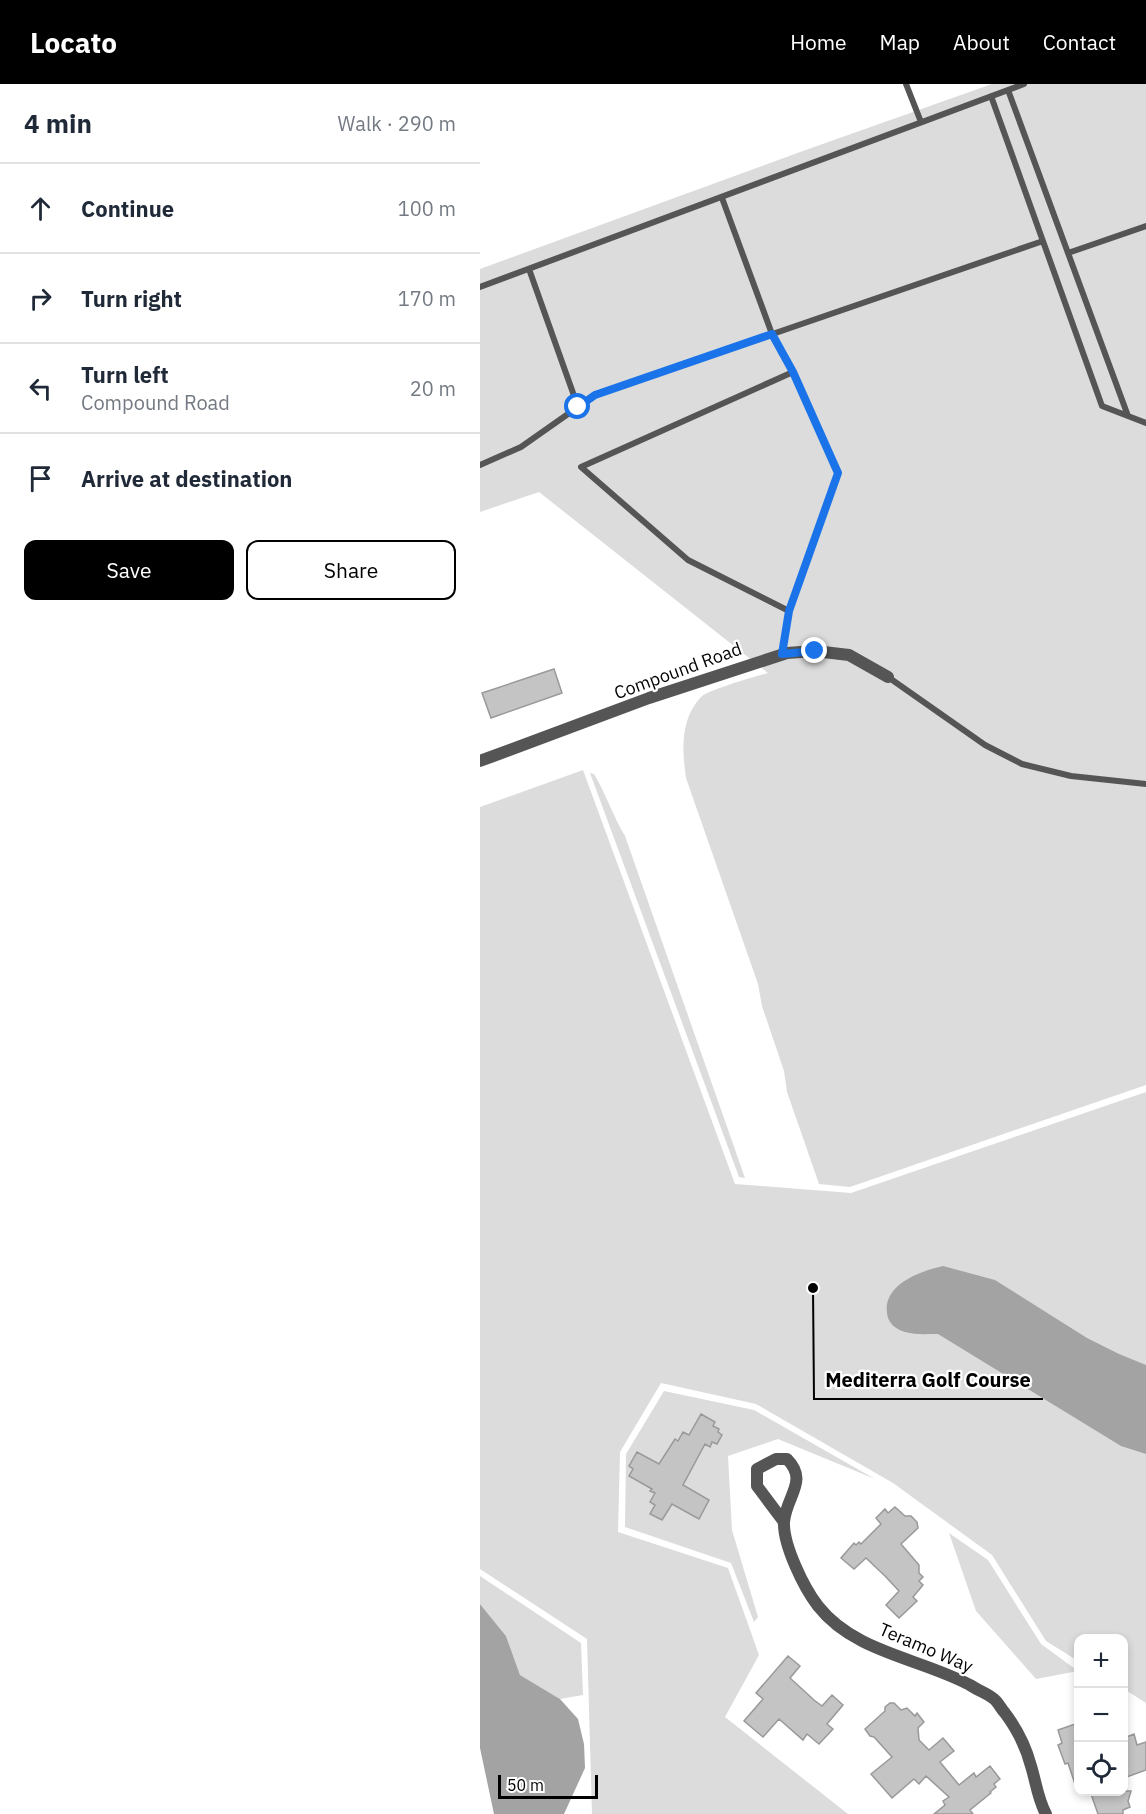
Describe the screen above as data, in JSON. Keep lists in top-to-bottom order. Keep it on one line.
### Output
{"streets":{"street":["Compound Road","Teramo Way"]},"places":["Mediterra Golf Course"],"scale_bar":"50 m","page":{"header":"Locato","nav":["Home","Map","About","Contact"],"heading":["4 min","Walk · 290 m"],"list":[["Continue","100 m"],["Turn right","170 m"],["Turn left","Compound Road","20 m"],"Arrive at destination"],"buttons":["Save","Share"],"map_buttons":["+","−"],"scale":"50 m"}}
